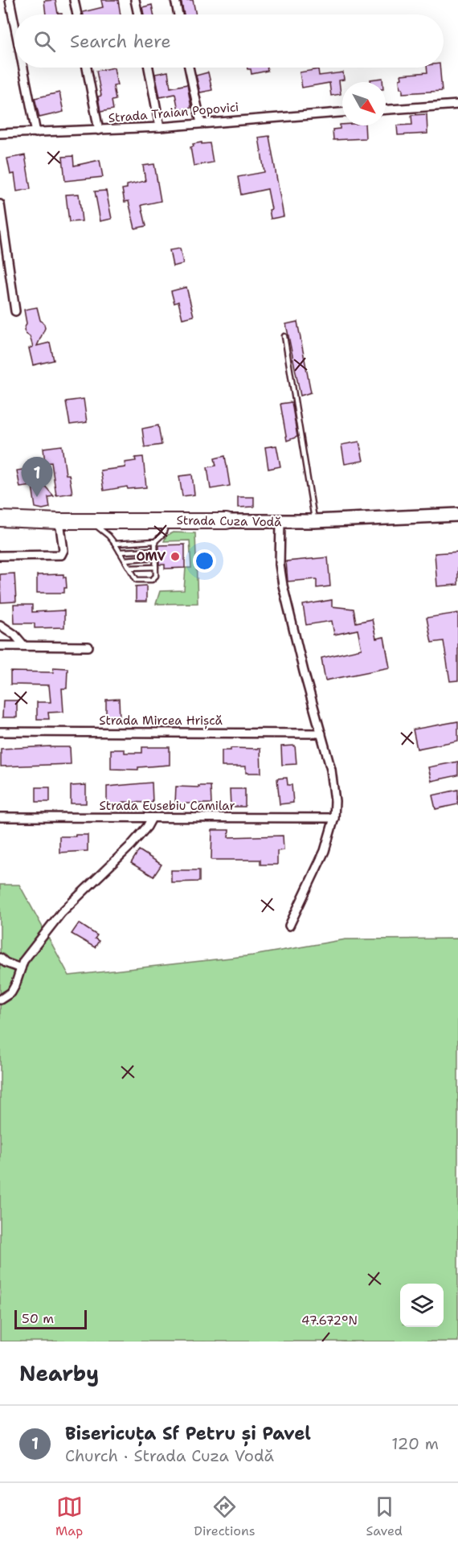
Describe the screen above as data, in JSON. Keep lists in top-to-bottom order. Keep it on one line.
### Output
{"streets":{"highway":["Strada Cuza Vodă"],"street":["Strada Traian Popovici","Strada Mircea Hrișcă","Strada Eusebiu Camilar"]},"places":["OMV"],"scale_bar":"50 m","north":"bottom right","page":{"search":"Search here","pins":"1","scale":"50 m","heading":"Nearby","list":[{"mark":"1","name":"Bisericuța Sf Petru și Pavel","note":"Church · Strada Cuza Vodă","value":"120 m"}],"nav":["Map","Directions","Saved"]},"coordinates":["47.672°N"]}
